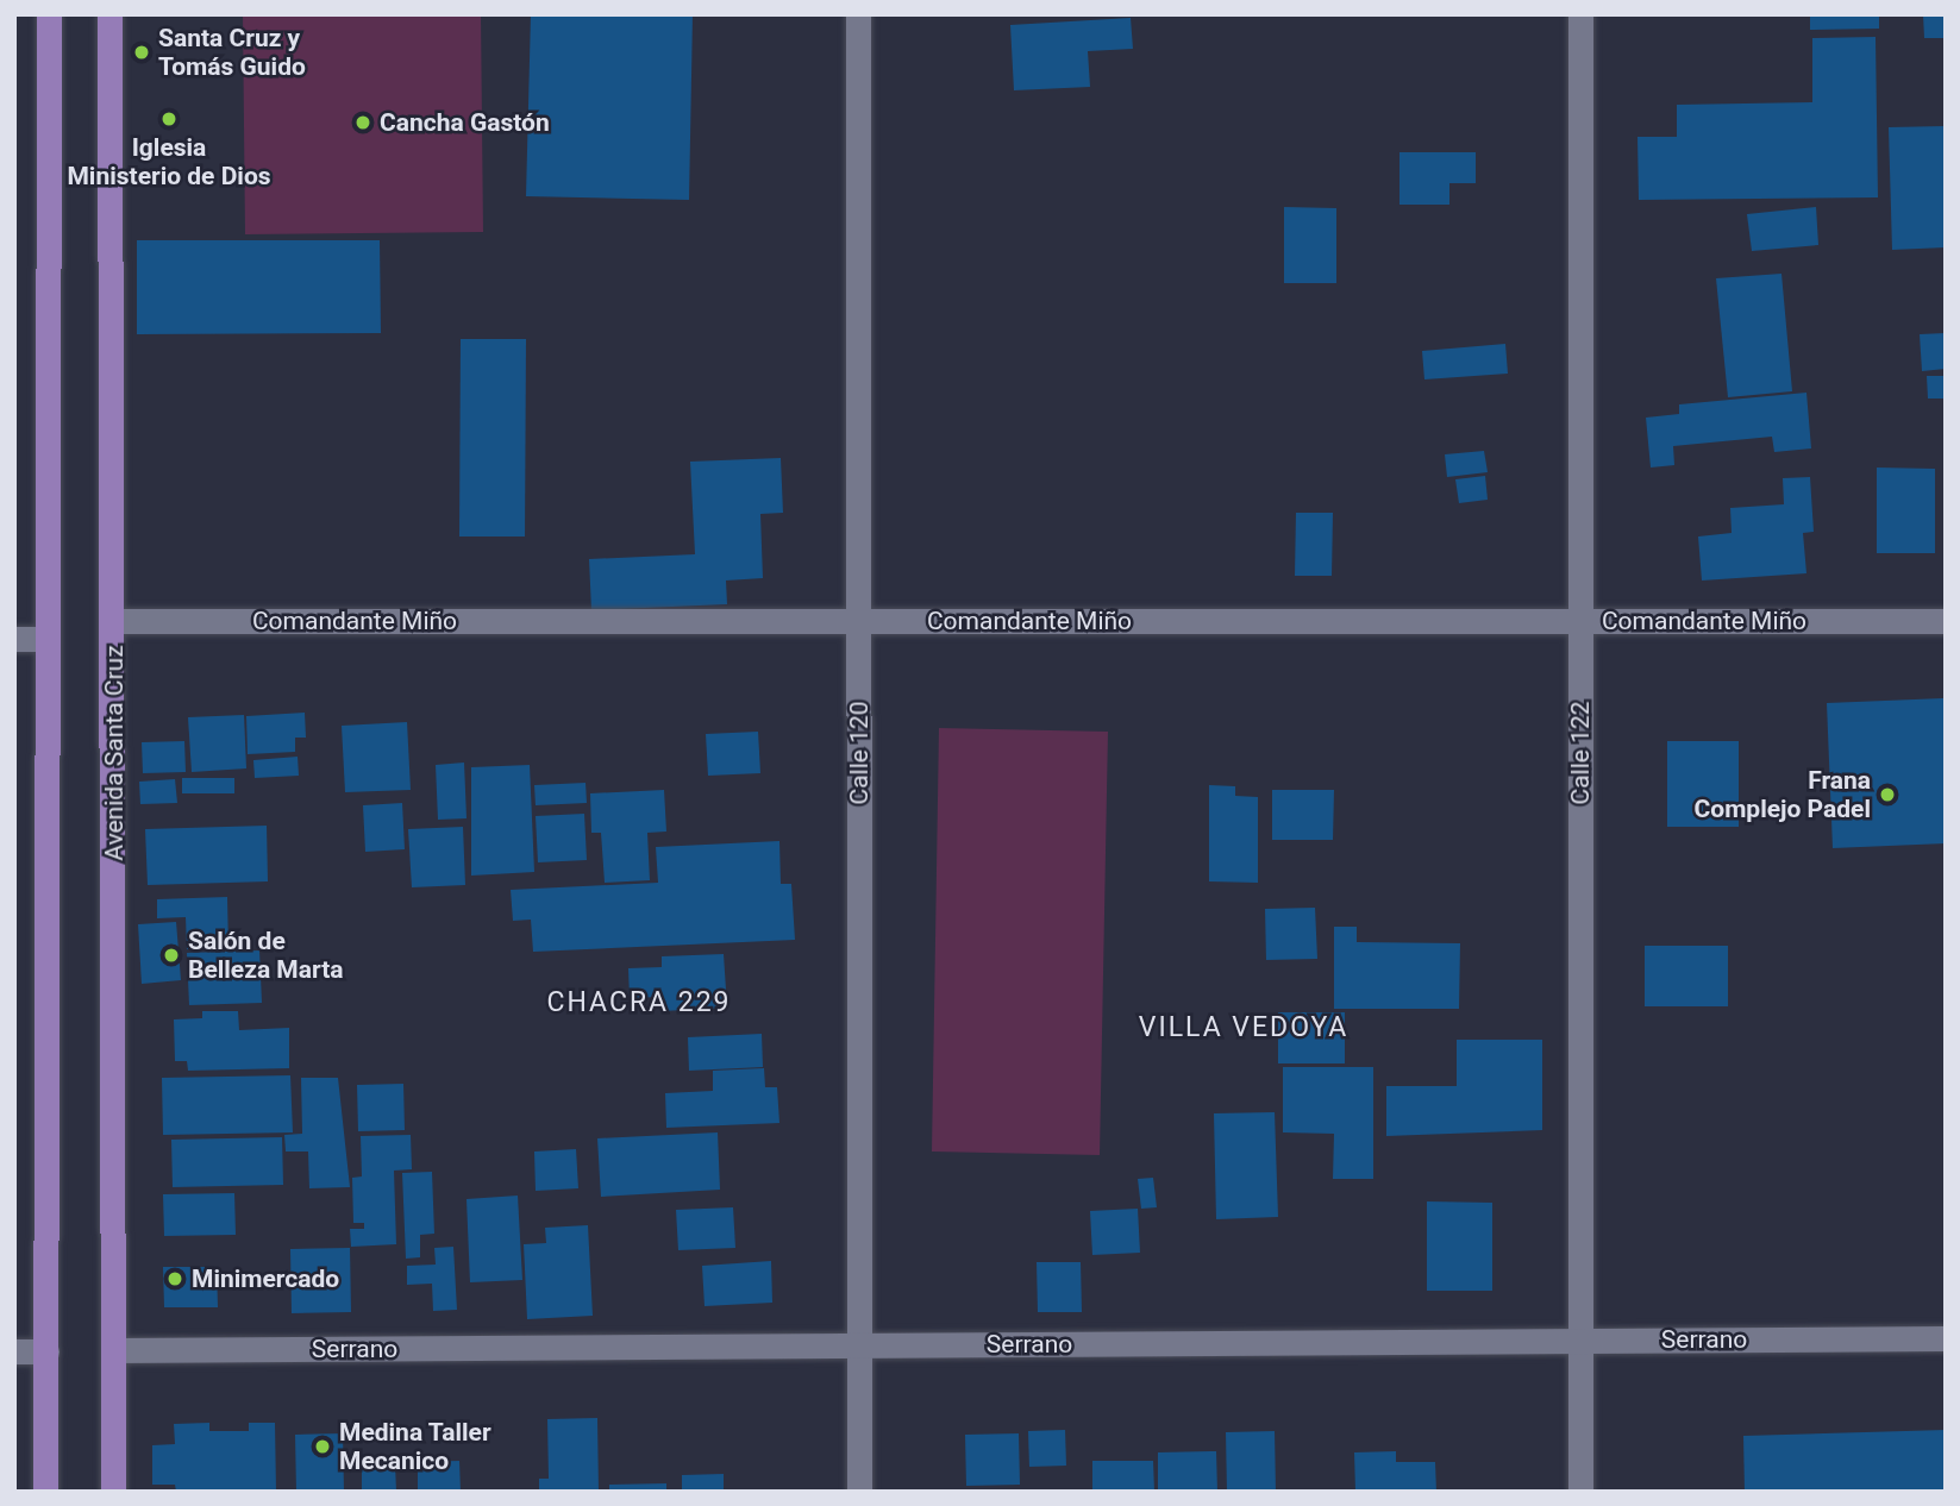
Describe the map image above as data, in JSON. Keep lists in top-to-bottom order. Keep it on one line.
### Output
{"streets":{"main road":["Avenida Santa Cruz"],"street":["Comandante Miño","Calle 120","Calle 122","Serrano"]},"crossings":[["Comandante Miño","Avenida Santa Cruz"],["Comandante Miño","Calle 120"],["Comandante Miño","Calle 122"],["Avenida Santa Cruz","Serrano"],["Calle 120","Serrano"],["Calle 122","Serrano"]],"districts":["CHACRA 229","VILLA VEDOYA"],"places":["Santa Cruz y Tomás Guido","Iglesia Ministerio de Dios","Cancha Gastón","Frana Complejo Padel","Salón de Belleza Marta","Minimercado","Medina Taller Mecanico"]}
